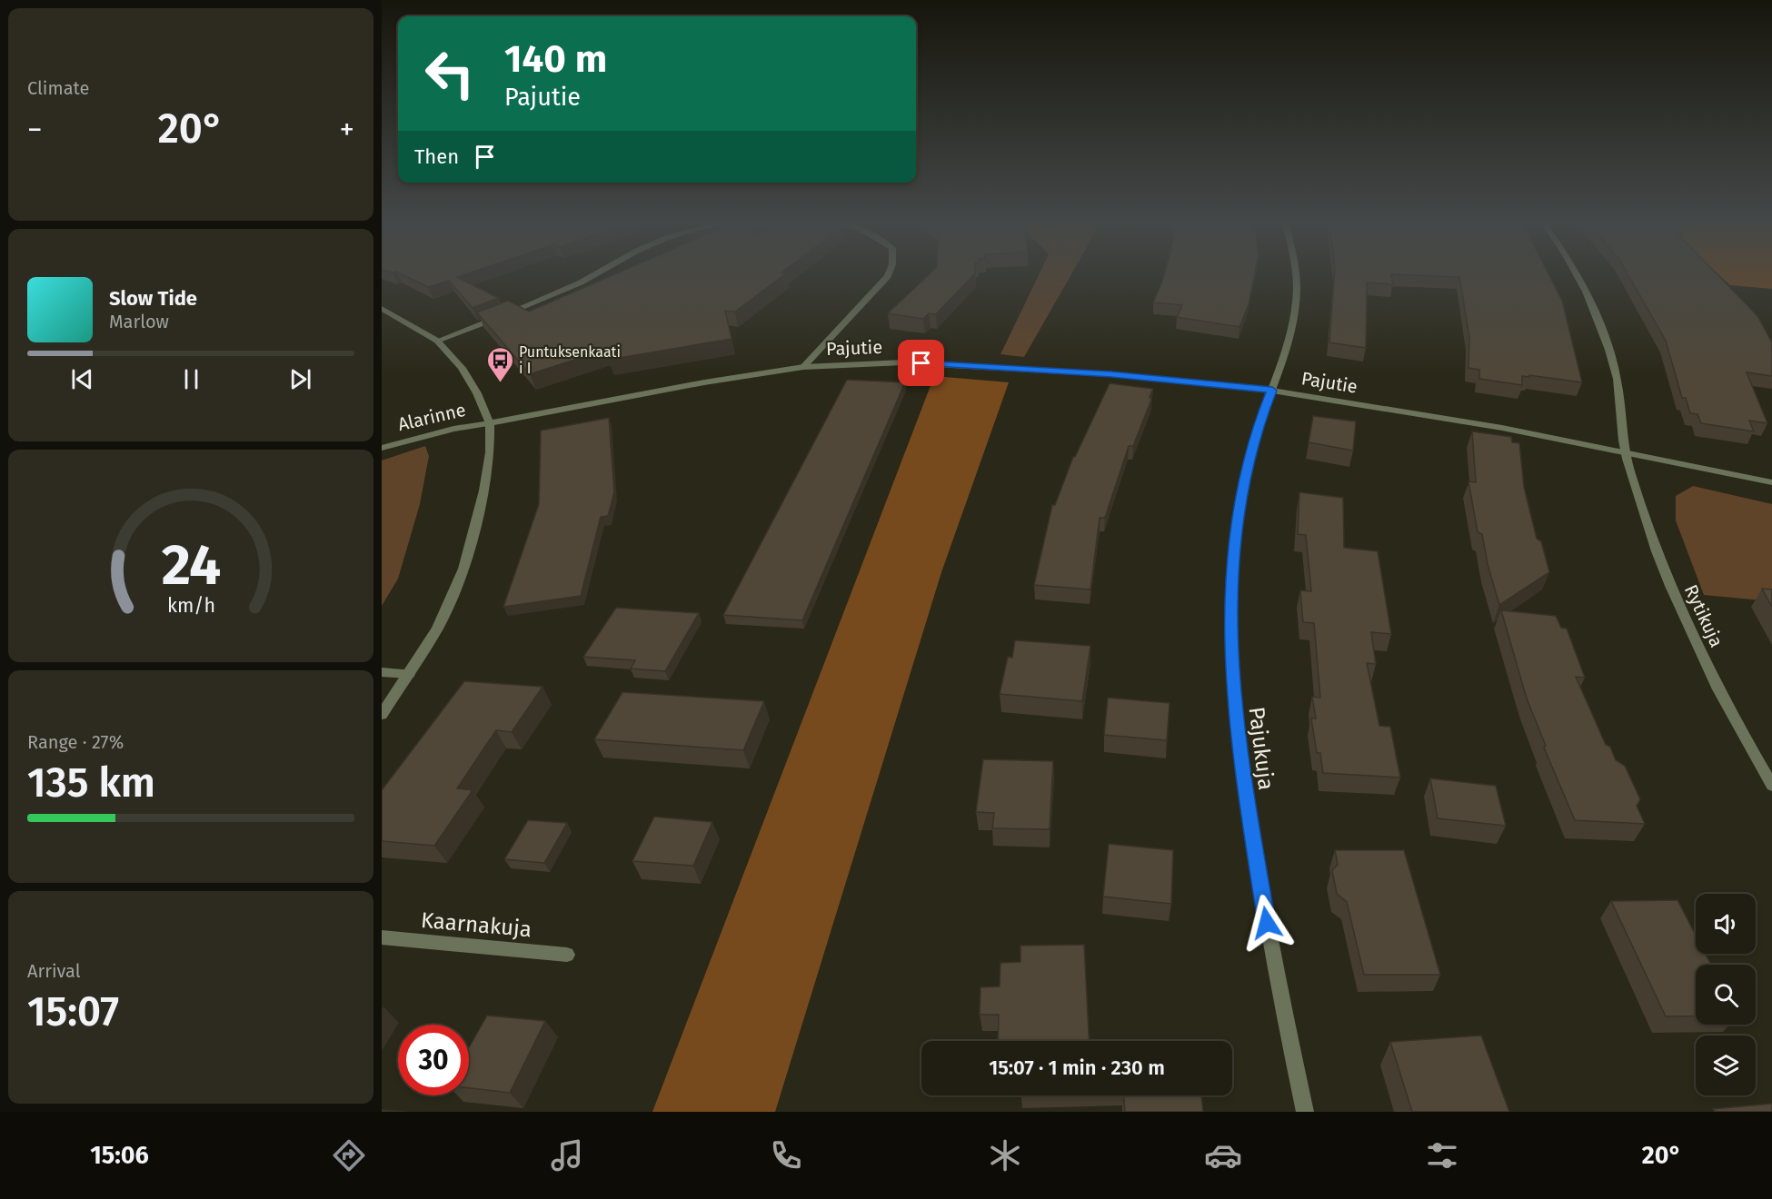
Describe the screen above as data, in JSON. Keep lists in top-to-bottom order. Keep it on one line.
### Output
{"streets":{"street":["Pajutie","Alarinne","Rytikuja","Pajukuja","Kaarnakuja"]},"crossings":[["Pajutie","Alarinne"],["Pajutie","Rytikuja"],["Pajutie","Pajukuja"]],"places":{"bus stop":["Puntuksenkaati i I"]},"page":{"tile":["Climate",["Range · 27%","135 km"],["Arrival","15:07"]],"turn":["140 m","Pajutie"],"heat":["−","20°","+"],"then":"Then","song":["Slow Tide","Marlow"],"limit":"30","trip":"15:07 · 1 min · 230 m","tabs":["15:06","20°"],"gauge":["24","km/h"]}}
